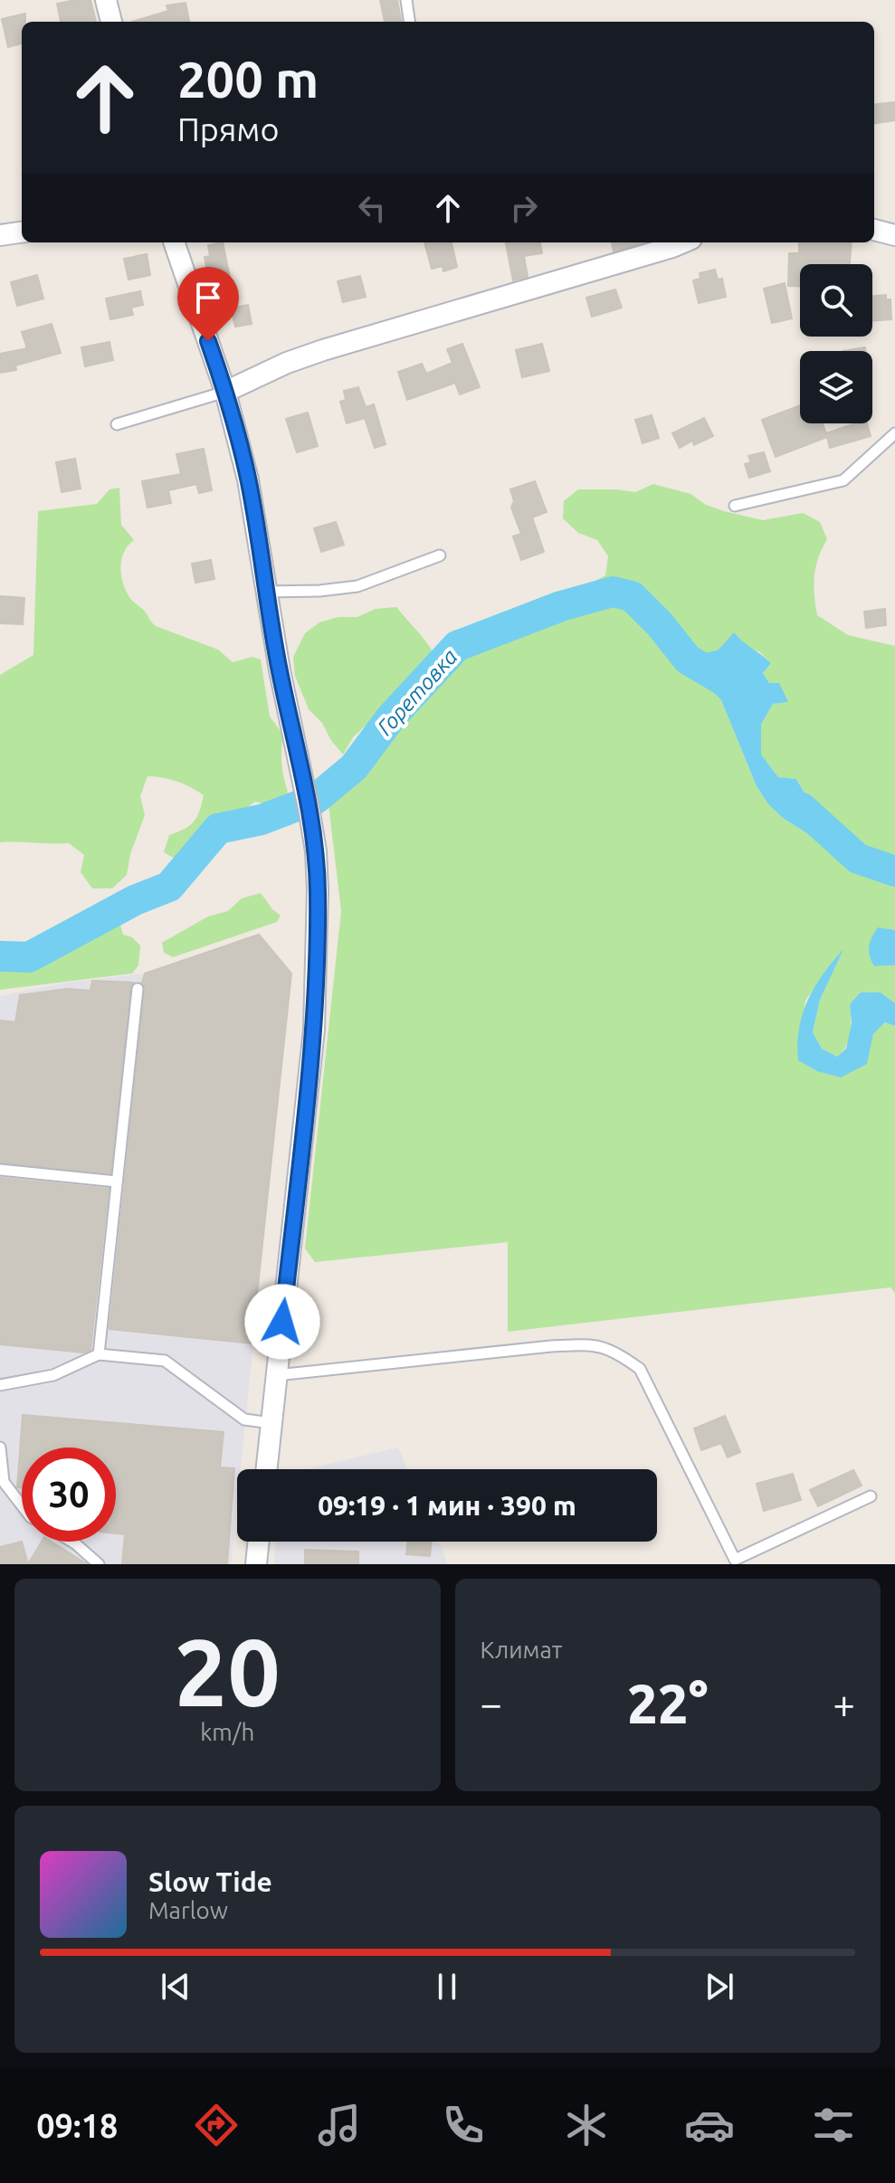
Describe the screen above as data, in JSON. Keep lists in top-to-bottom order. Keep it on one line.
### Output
{"water":["Горетовка"],"page":{"turn":["200 m","Прямо"],"limit":"30","trip":"09:19 · 1 мин · 390 m","tile":[["20","km/h"],"Климат"],"heat":["−","22°","+"],"song":["Slow Tide","Marlow"],"tabs":"09:18"}}
